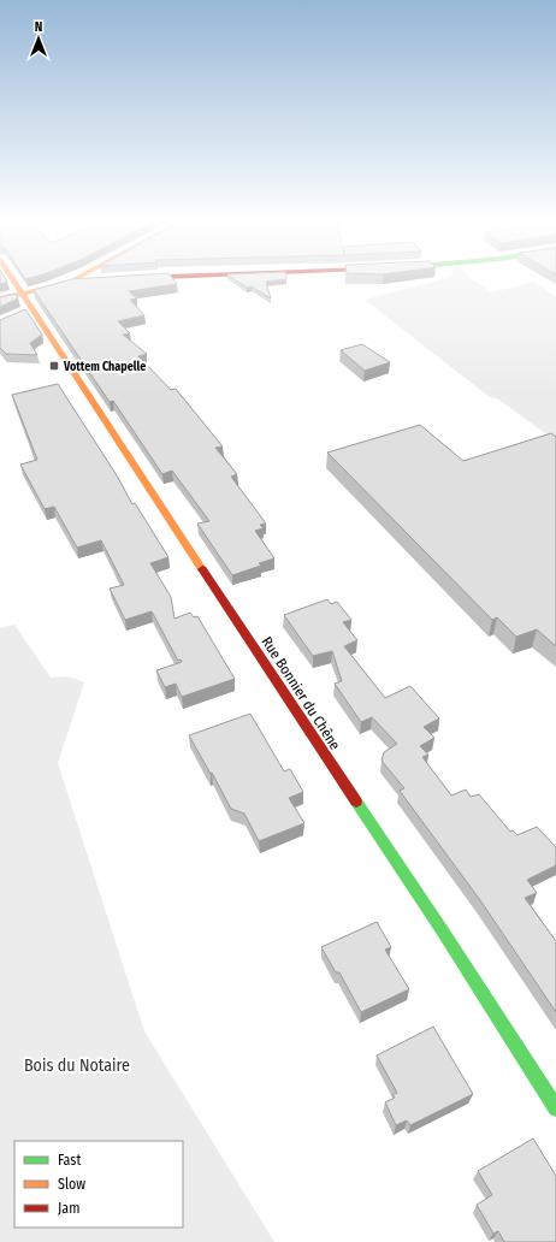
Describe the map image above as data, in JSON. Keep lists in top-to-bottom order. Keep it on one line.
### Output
{"streets":{"street":["Rue Bonnier du Chêne"]},"parks":["Bois du Notaire"],"places":{"transit":["Vottem Chapelle"]},"legend":["Fast","Slow","Jam"],"north":"top"}
